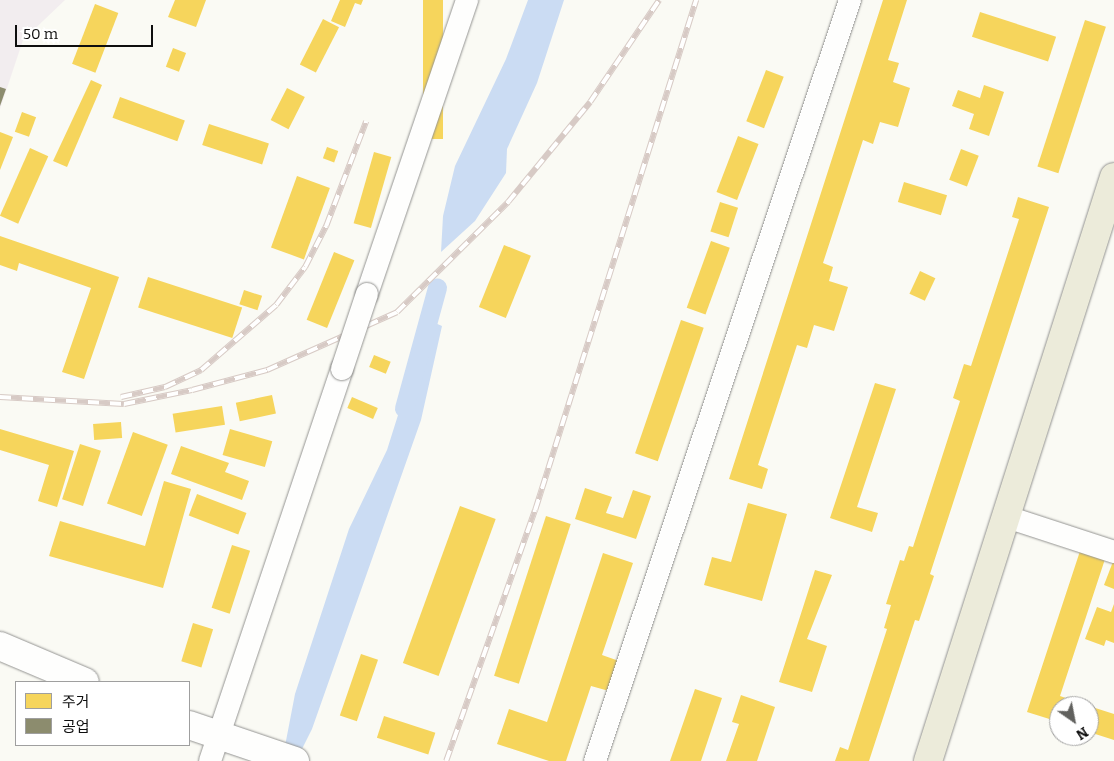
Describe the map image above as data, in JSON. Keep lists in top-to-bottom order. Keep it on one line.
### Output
{"legend":["주거","공업"],"scale_bar":"50 m","north":"bottom right"}
